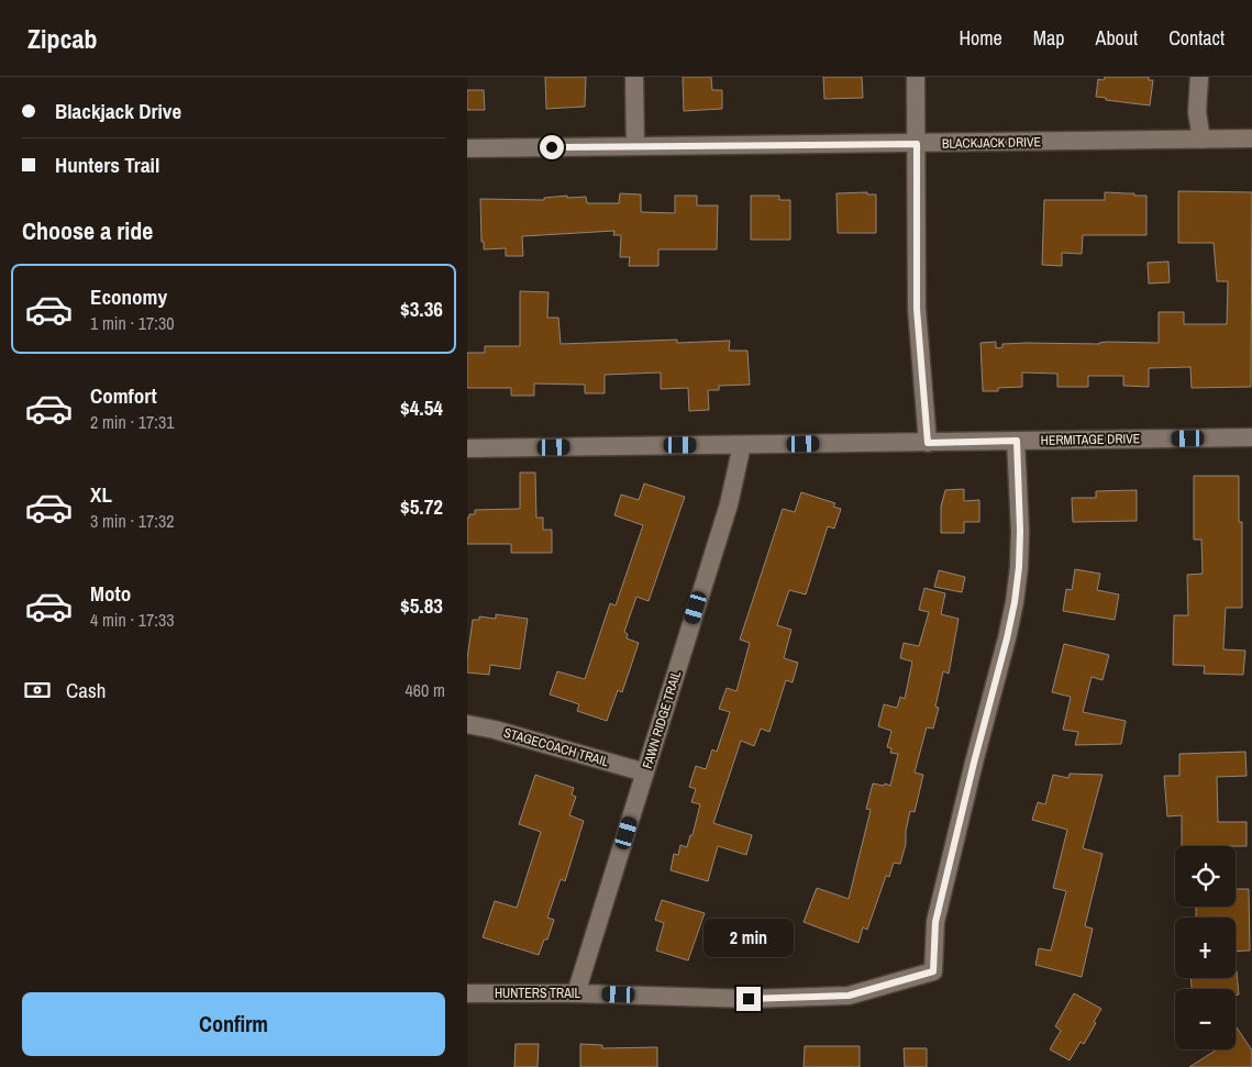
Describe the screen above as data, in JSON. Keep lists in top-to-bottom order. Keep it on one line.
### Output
{"streets":{"street":["BLACKJACK DRIVE","HERMITAGE DRIVE","FAWN RIDGE TRAIL","STAGECOACH TRAIL","HUNTERS TRAIL"]},"crossings":[["HERMITAGE DRIVE","FAWN RIDGE TRAIL"],["HERMITAGE DRIVE","HUNTERS TRAIL"],["FAWN RIDGE TRAIL","STAGECOACH TRAIL"],["FAWN RIDGE TRAIL","HUNTERS TRAIL"]],"page":{"header":"Zipcab","nav":["Home","Map","About","Contact"],"banner":["Blackjack Drive","Hunters Trail"],"heading":"Choose a ride","list":[{"name":"Economy","note":"1 min · 17:30","value":"$3.36"},{"name":"Comfort","note":"2 min · 17:31","value":"$4.54"},{"name":"XL","note":"3 min · 17:32","value":"$5.72"},{"name":"Moto","note":"4 min · 17:33","value":"$5.83"}],"pay":["Cash","460 m"],"map_buttons":["+","−"],"bubble":"2 min","buttons":"Confirm"}}
